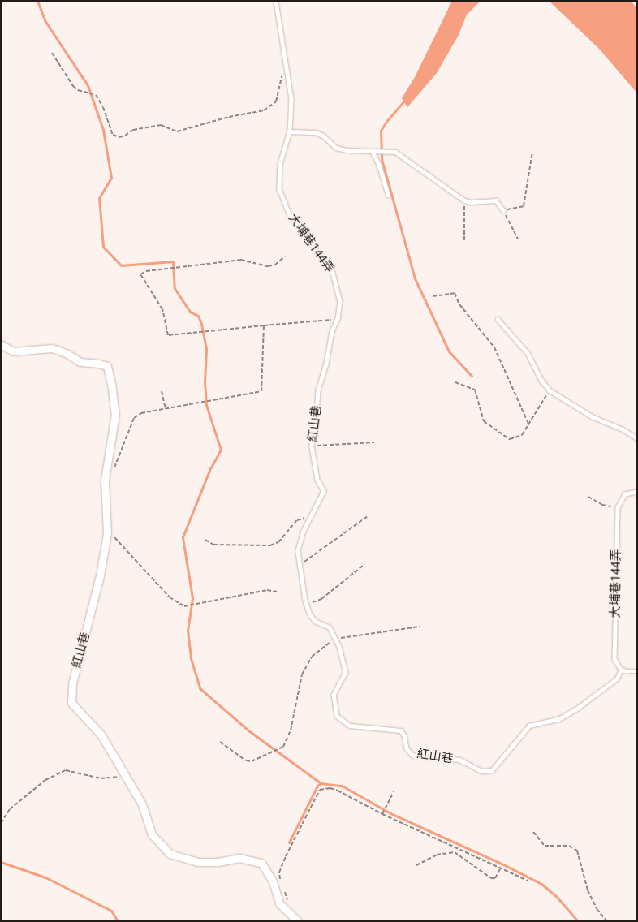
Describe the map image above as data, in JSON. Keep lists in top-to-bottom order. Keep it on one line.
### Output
{"streets":{"street":["紅山巷"],"lane":["大埔巷144弄"]},"crossings":[["大埔巷144弄","紅山巷"]]}
